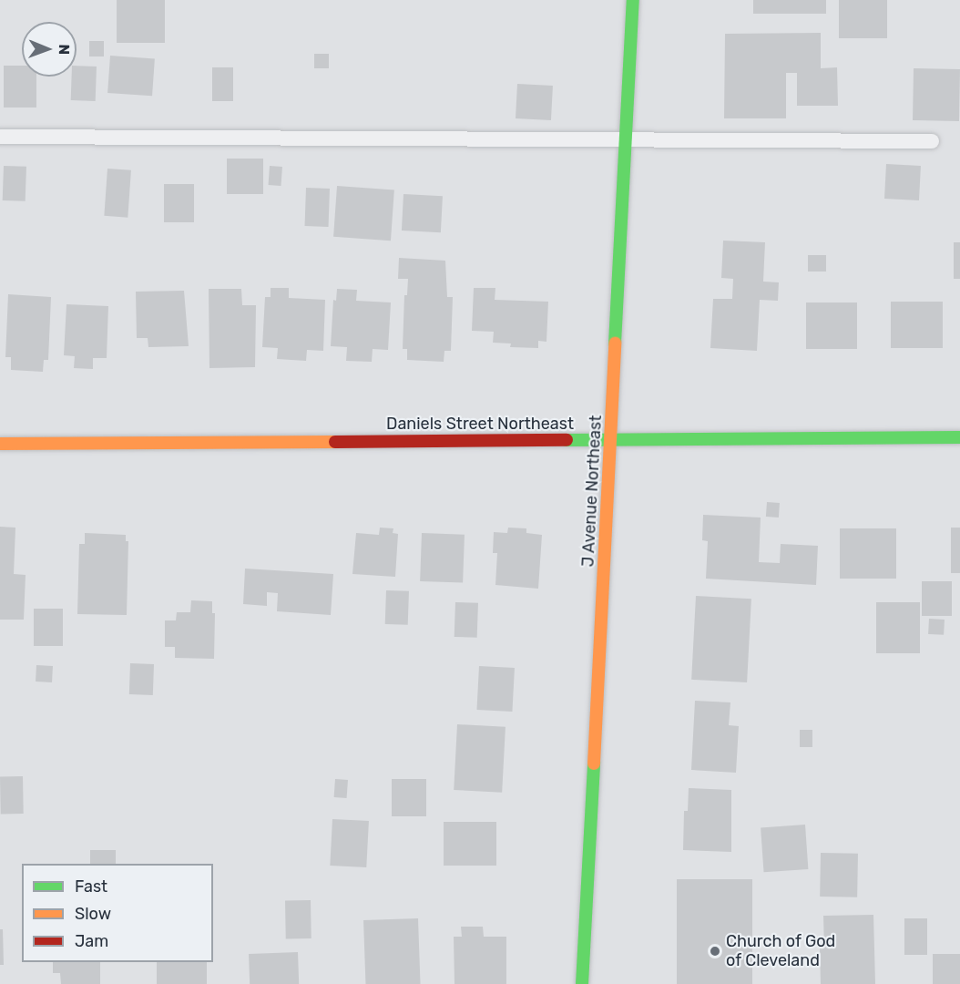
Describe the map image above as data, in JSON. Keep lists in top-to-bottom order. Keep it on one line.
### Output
{"streets":{"street":["Daniels Street Northeast","J Avenue Northeast"]},"crossings":[["Daniels Street Northeast","J Avenue Northeast"]],"places":["Church of God of Cleveland"],"legend":["Fast","Slow","Jam"],"north":"right"}
